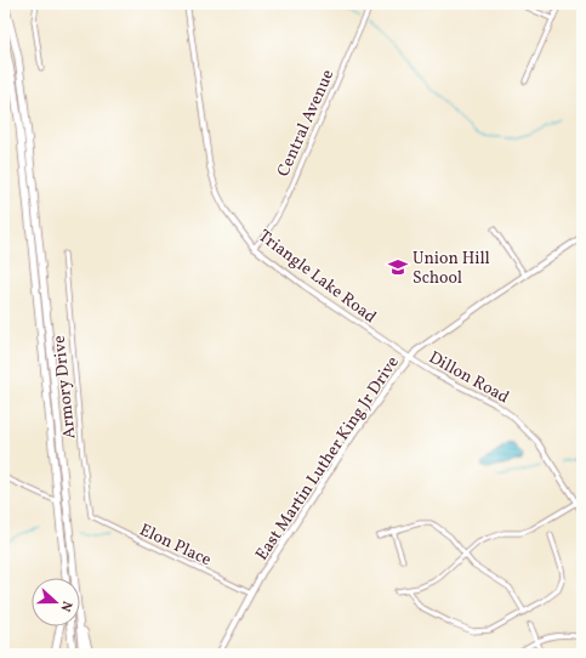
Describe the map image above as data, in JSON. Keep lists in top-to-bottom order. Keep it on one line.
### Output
{"streets":{"main road":["East Martin Luther King Jr Drive"],"street":["Central Avenue","Triangle Lake Road","Dillon Road","Armory Drive","Elon Place"]},"crossings":[["Central Avenue","Triangle Lake Road"],["Triangle Lake Road","Dillon Road"],["Triangle Lake Road","East Martin Luther King Jr Drive"],["Dillon Road","East Martin Luther King Jr Drive"],["Armory Drive","Elon Place"],["East Martin Luther King Jr Drive","Elon Place"]],"places":{"school or university":["Union Hill School"]},"north":"right"}
